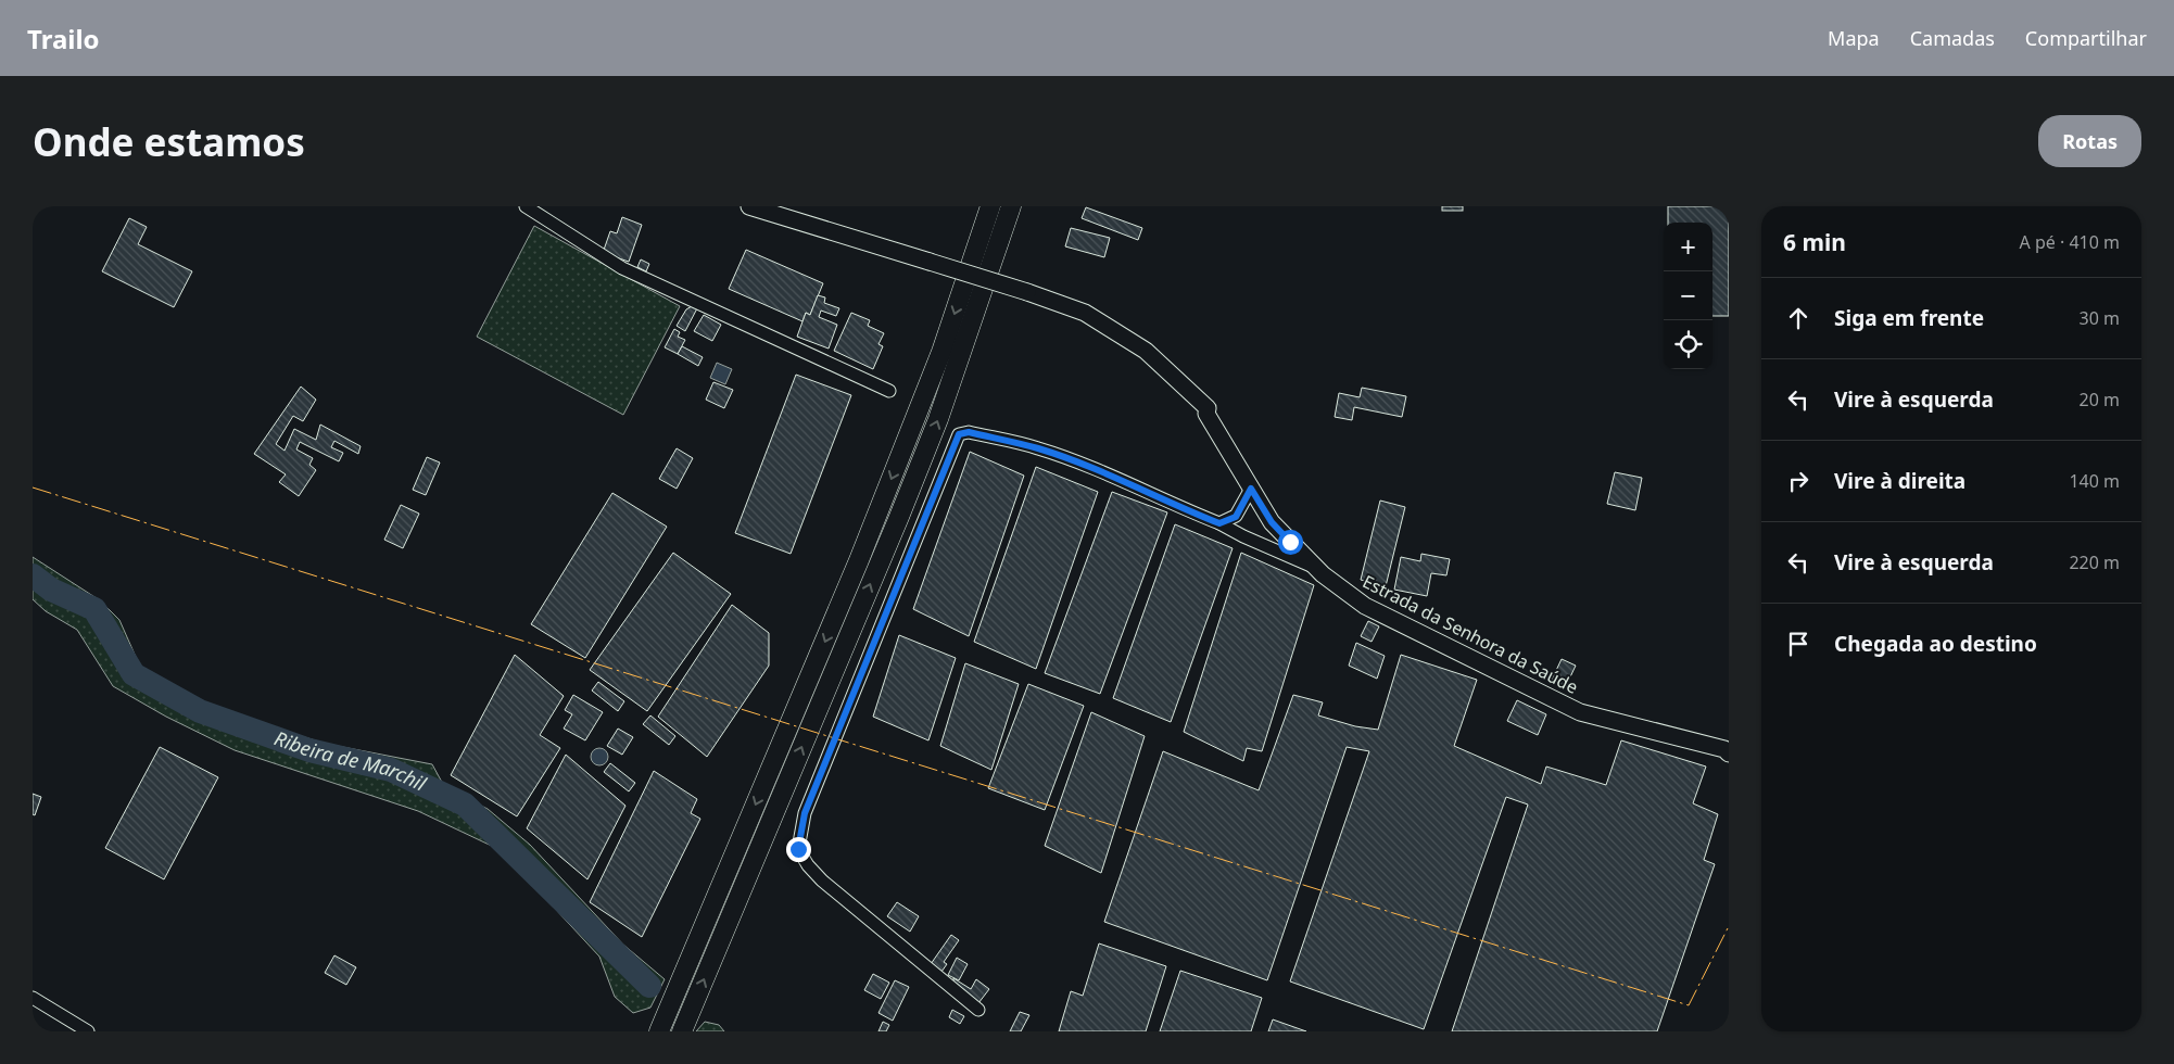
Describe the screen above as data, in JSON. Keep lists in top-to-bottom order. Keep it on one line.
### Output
{"streets":{"street":["Estrada da Senhora da Saúde"]},"water":["Ribeira de Marchil"],"page":{"header":"Trailo","nav":["Mapa","Camadas","Compartilhar"],"buttons":"Rotas","title":"Onde estamos","heading":["6 min","A pé · 410 m"],"map_buttons":["+","−"],"list":[["Siga em frente","30 m"],["Vire à esquerda","20 m"],["Vire à direita","140 m"],["Vire à esquerda","220 m"],"Chegada ao destino"]}}
